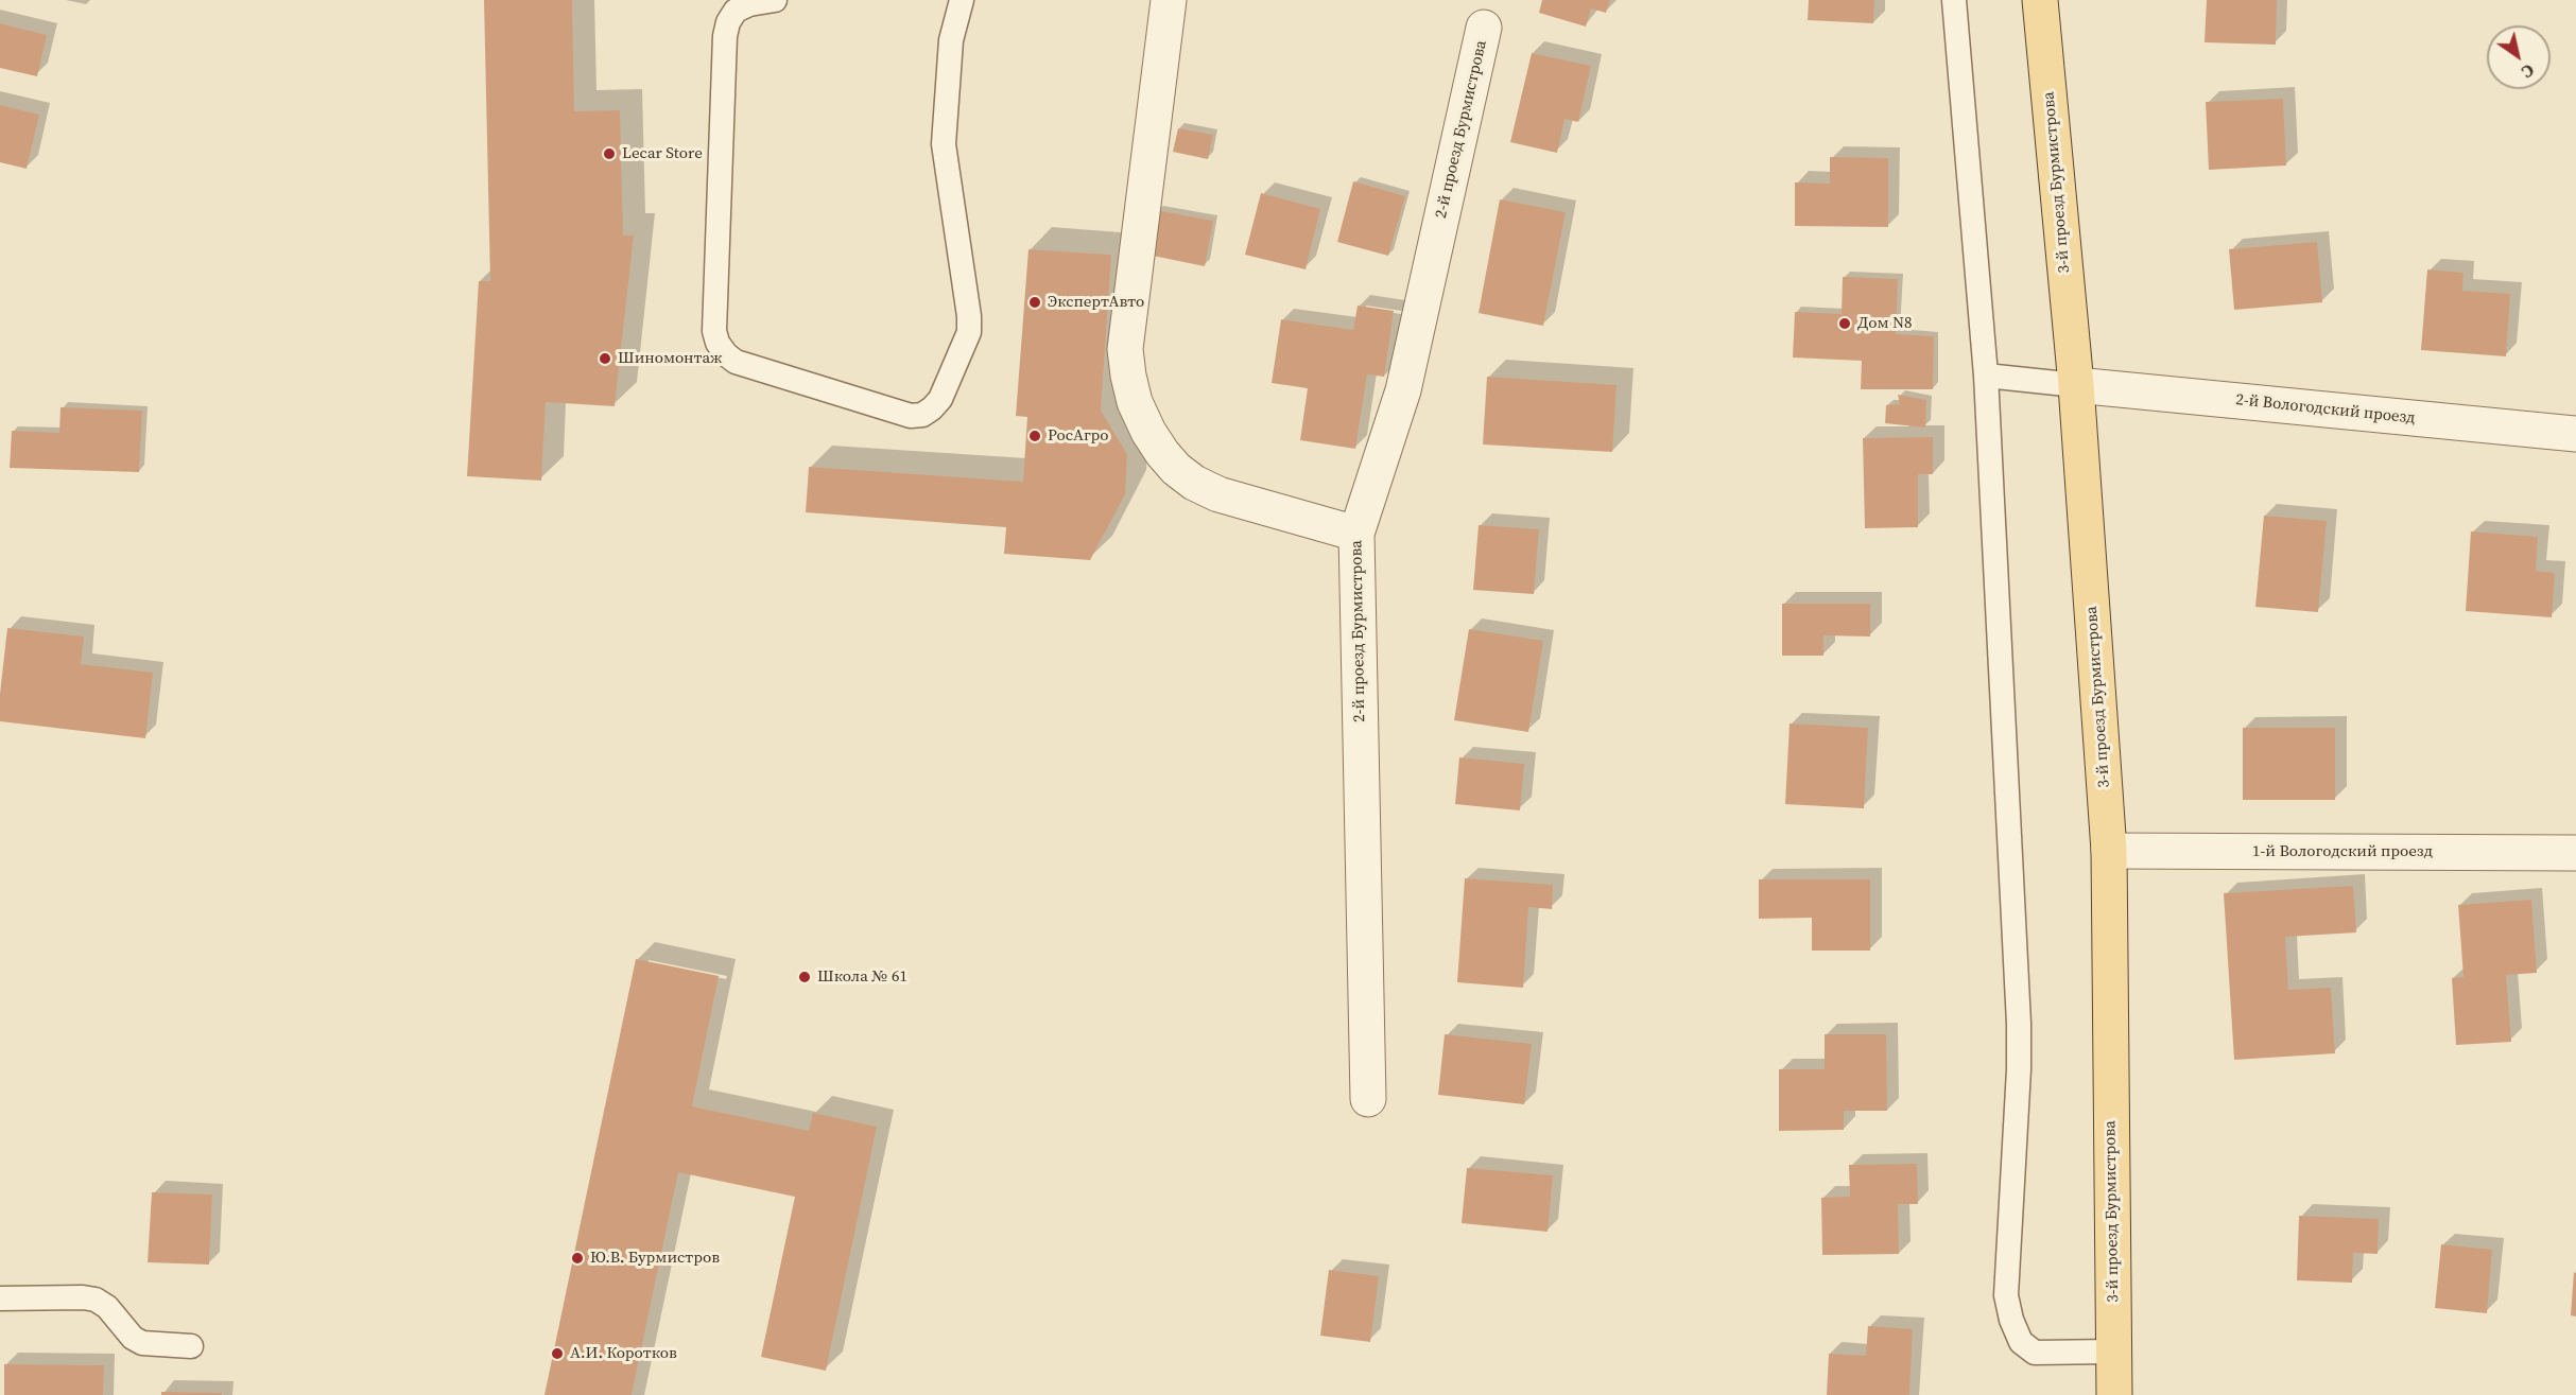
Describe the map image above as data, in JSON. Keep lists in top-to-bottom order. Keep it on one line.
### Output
{"streets":{"main road":["3-й проезд Бурмистрова"],"street":["2-й проезд Бурмистрова","2-й Вологодский проезд","1-й Вологодский проезд"]},"crossings":[["3-й проезд Бурмистрова","2-й Вологодский проезд"],["3-й проезд Бурмистрова","1-й Вологодский проезд"]],"places":["Lecar Store","ЭкспертАвто","Дом N8","Шиномонтаж","РосАгро","Школа № 61","Ю.В. Бурмистров","А.И. Коротков"],"north":"bottom right"}
